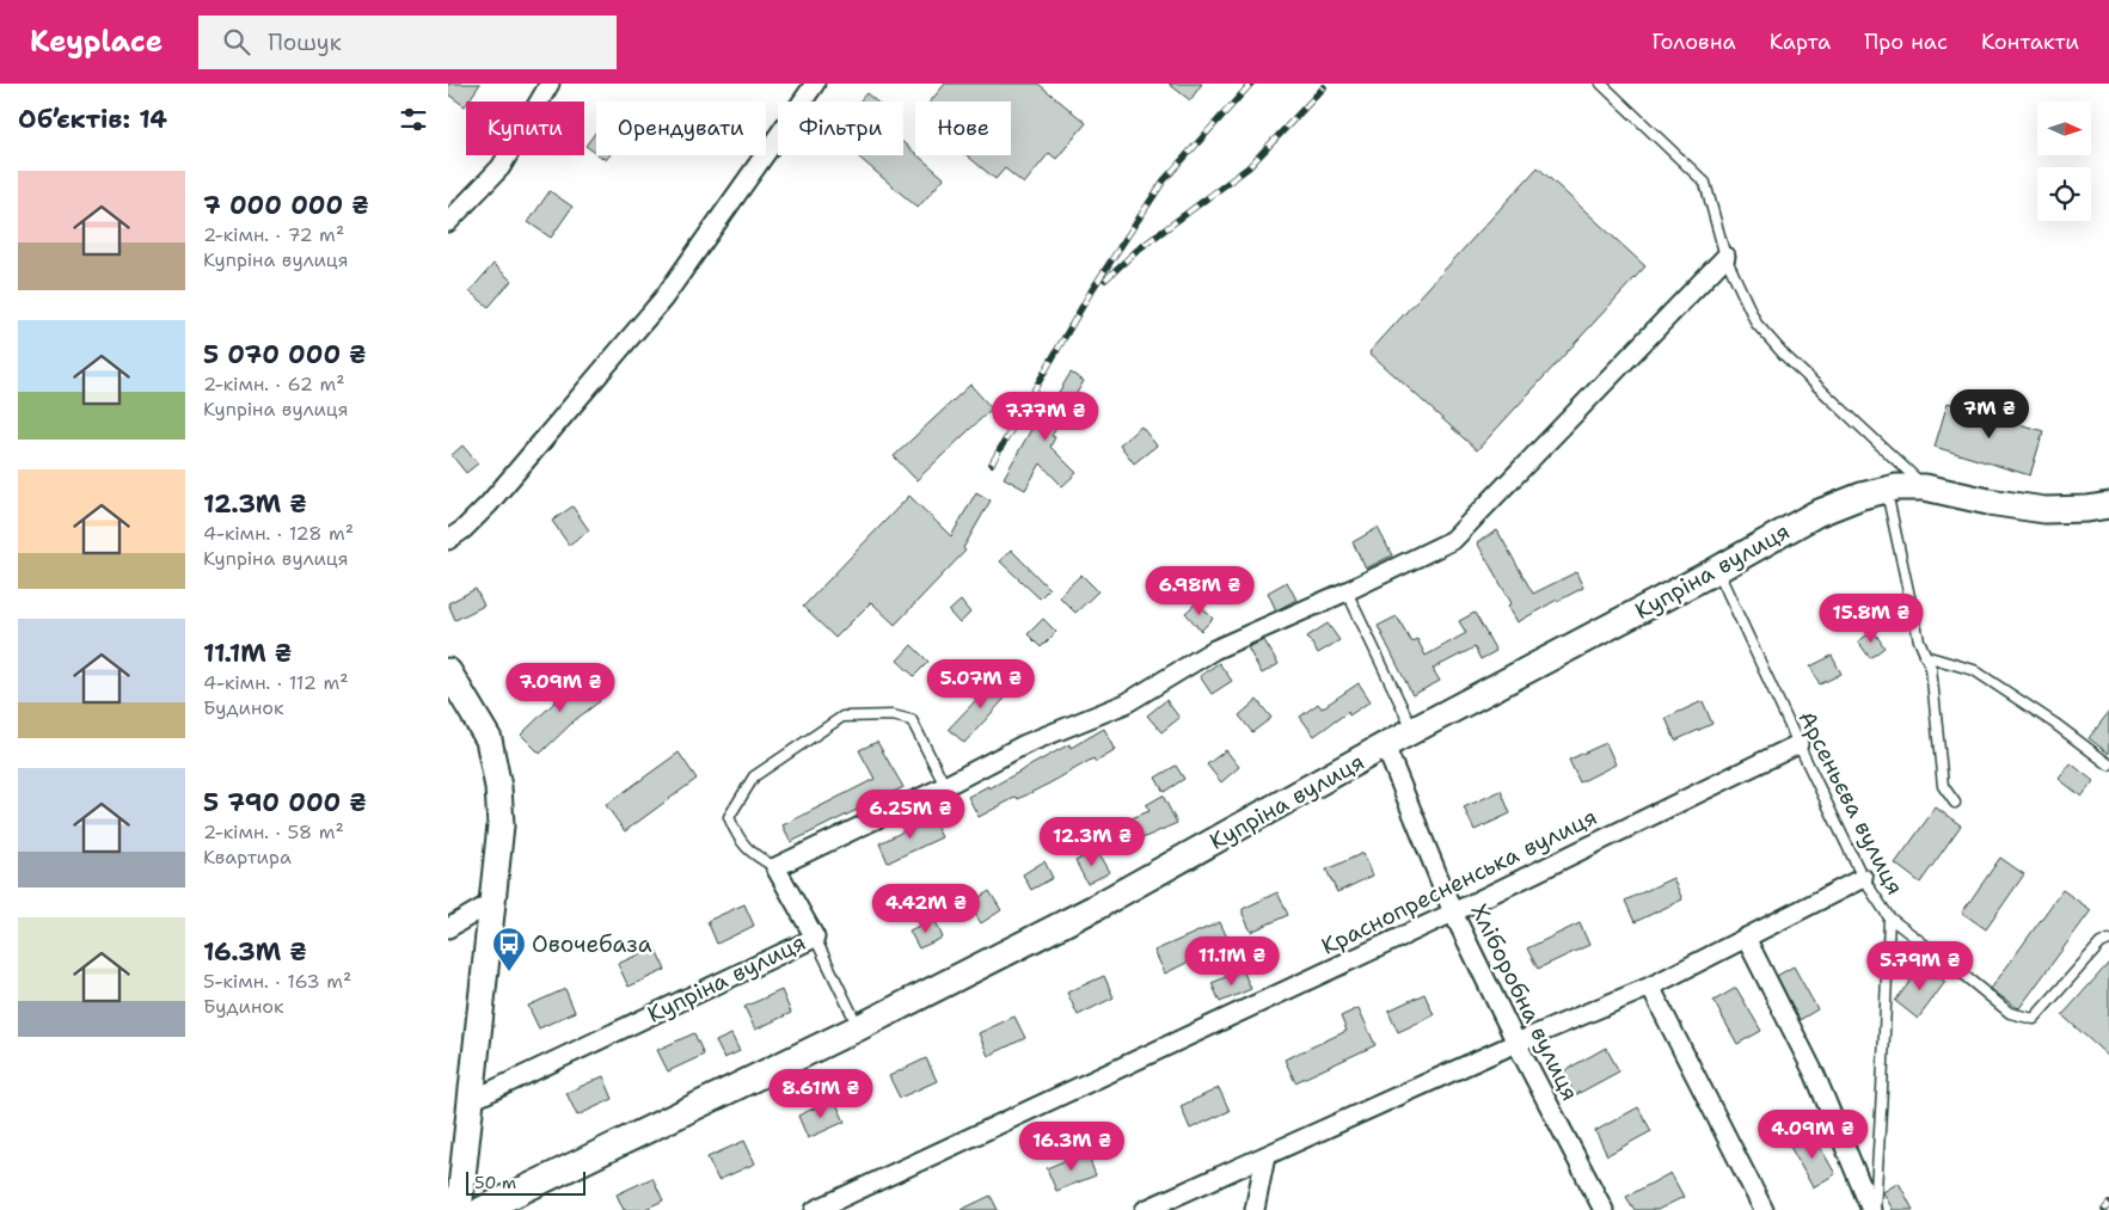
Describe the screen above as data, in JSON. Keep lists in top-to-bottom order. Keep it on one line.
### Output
{"streets":{"main road":["Купріна вулиця"],"street":["Краснопресненська вулиця","Хліборобна вулиця"],"lane":["Арсеньєва вулиця"]},"crossings":[["Купріна вулиця","Арсеньєва вулиця"],["Купріна вулиця","Хліборобна вулиця"],["Арсеньєва вулиця","Краснопресненська вулиця"],["Краснопресненська вулиця","Хліборобна вулиця"]],"places":{"bus stop":["Овочебаза"]},"scale_bar":"50 m","north":"right","page":{"header":"Keyplace","search":"Пошук","nav":["Головна","Карта","Про нас","Контакти"],"heading":"Об’єктів: 14","chip":["Купити","Орендувати","Фільтри","Нове"],"list":[{"name":"7 000 000 ₴","note":"2-кімн. · 72 m² · Купріна вулиця"},{"name":"5 070 000 ₴","note":"2-кімн. · 62 m² · Купріна вулиця"},{"name":"12.3M ₴","note":"4-кімн. · 128 m² · Купріна вулиця"},{"name":"11.1M ₴","note":"4-кімн. · 112 m² · Будинок"},{"name":"5 790 000 ₴","note":"2-кімн. · 58 m² · Квартира"},{"name":"16.3M ₴","note":"5-кімн. · 163 m² · Будинок"}],"price":["7M ₴","7.77M ₴","6.98M ₴","15.8M ₴","5.07M ₴","7.09M ₴","6.25M ₴","12.3M ₴","4.42M ₴","11.1M ₴","5.79M ₴","8.61M ₴","4.09M ₴","16.3M ₴"],"scale":"50 m"}}
